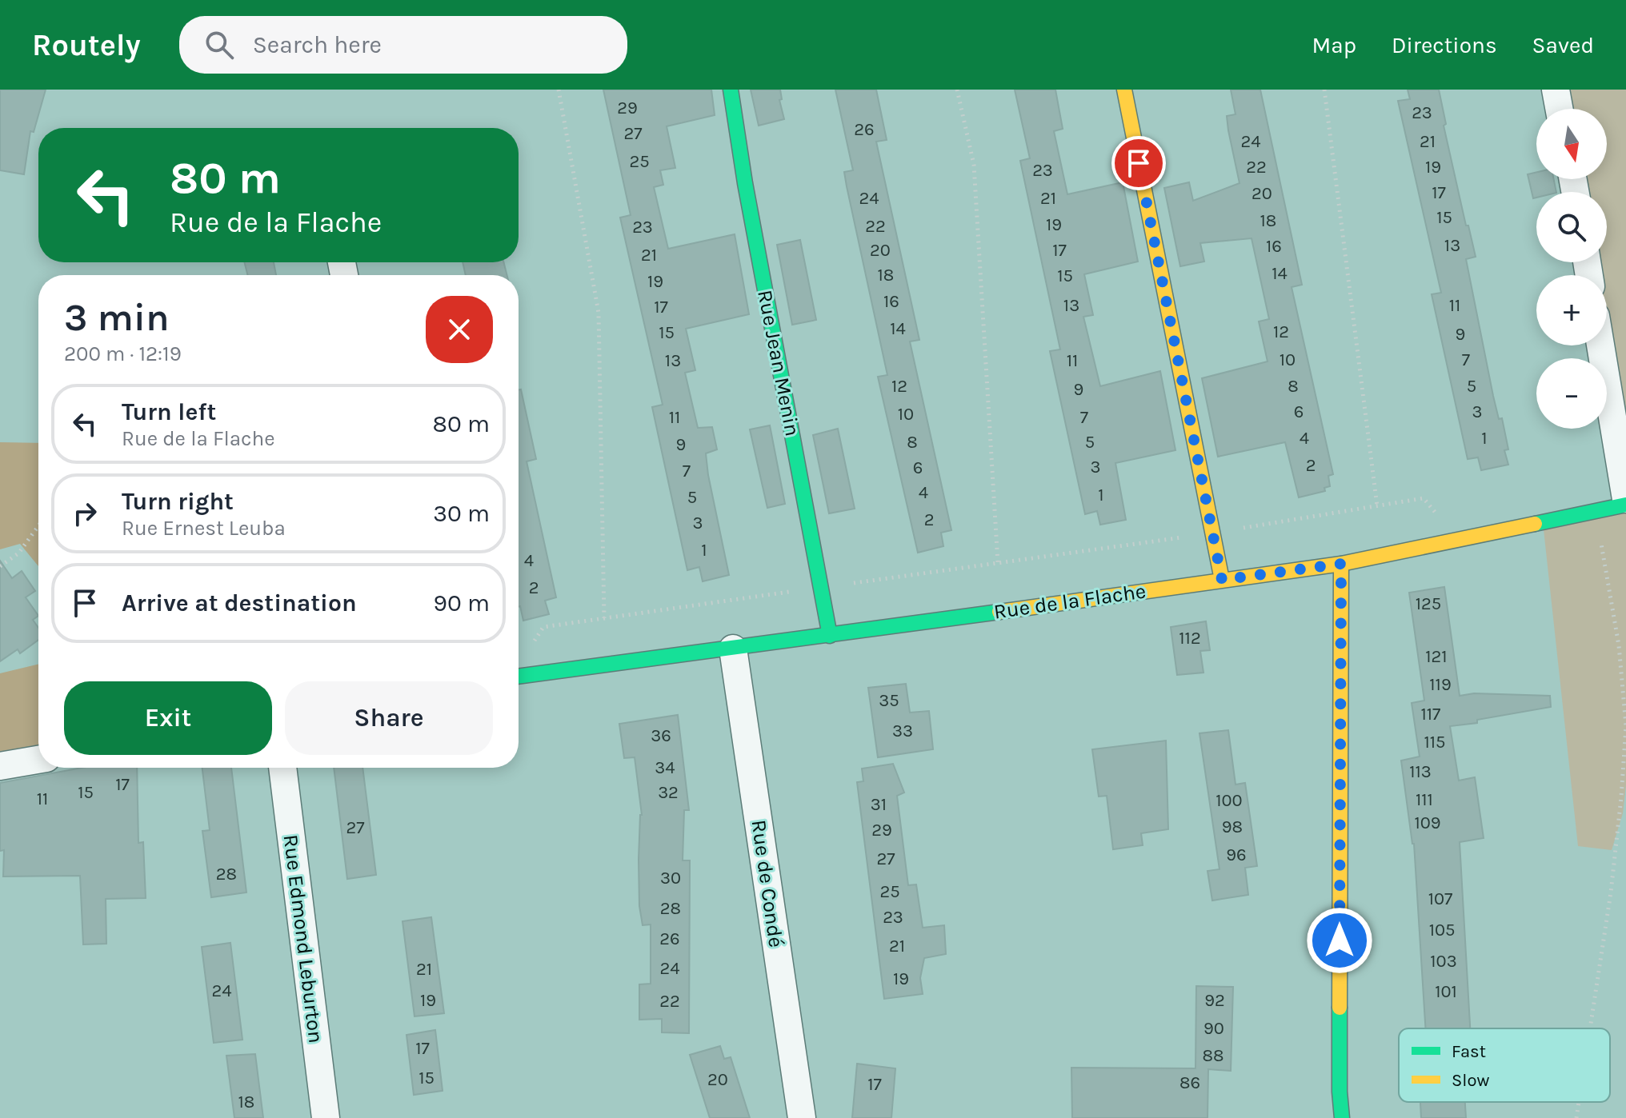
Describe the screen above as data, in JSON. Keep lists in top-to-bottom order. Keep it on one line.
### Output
{"streets":{"street":["Rue Jean Menin","Rue de la Flache","Rue de Condé","Rue Edmond Leburton"]},"crossings":[["Rue Jean Menin","Rue de la Flache"],["Rue de la Flache","Rue de Condé"]],"house_numbers":["29","23","26","27","24","21","25","22","19","23","17","20","24","21","15","18","19","22","23","13","16","20","17","21","14","18","15","19","16","13","11","17","14","12","15","9","10","7","13","11","12","8","5","9","6","3","10","11","7","4","1","8","5","9","2","3","6","7","4","1","5","2","3","1","4","2","125","112","121","119","35","117","33","36","115","34","113","17","15","32","11","111","100","31","109","98","27","29","96","27","28","30","25","107","28","23","105","26","21","103","24","21","19","24","101","19","92","22","90","17","88","15","20","86","17","18"],"legend":["Fast","Slow"],"north":"bottom","page":{"header":"Routely","search":"Search here","nav":["Map","Directions","Saved"],"map_buttons":["+","−"],"turn":["80 m","Rue de la Flache"],"heading":["3 min","200 m · 12:19"],"list":[{"name":"Turn left","note":"Rue de la Flache","value":"80 m"},{"name":"Turn right","note":"Rue Ernest Leuba","value":"30 m"},{"name":"Arrive at destination","value":"90 m"}],"buttons":["Exit","Share"]}}
